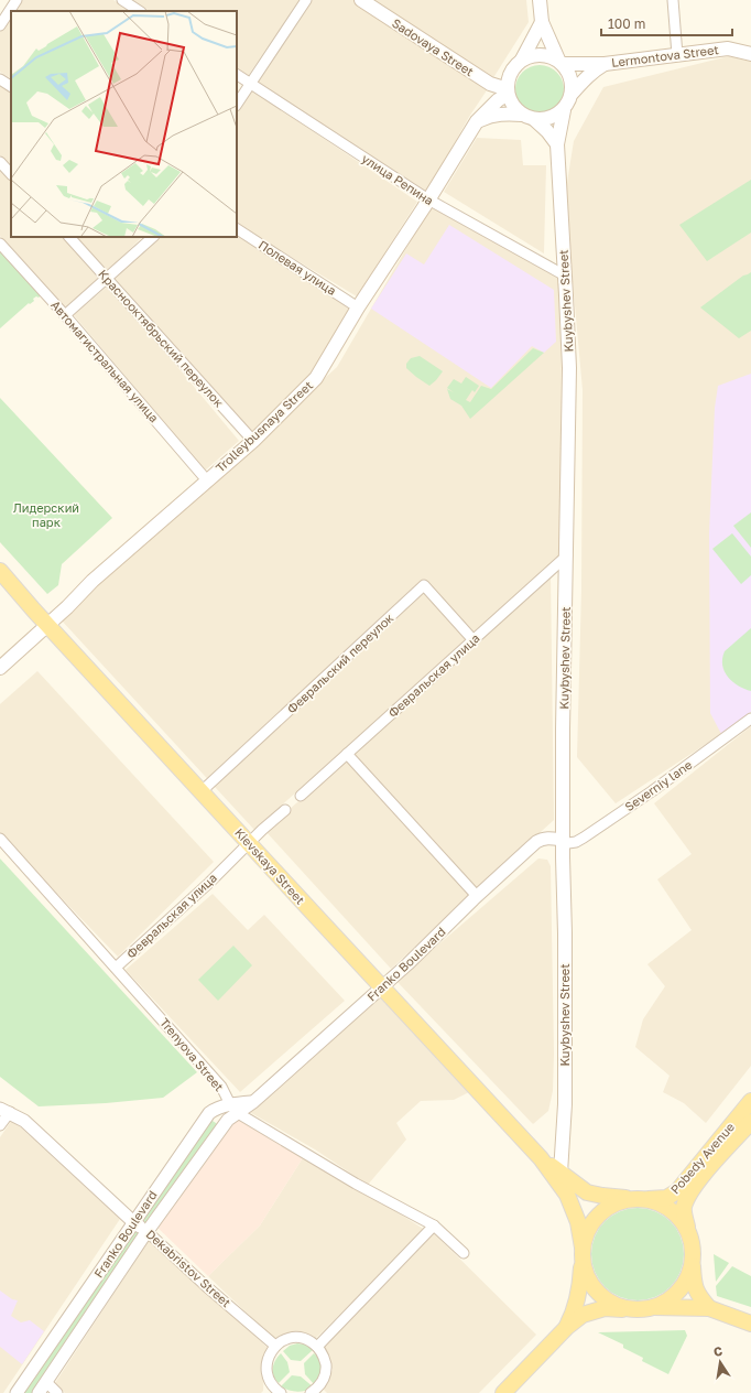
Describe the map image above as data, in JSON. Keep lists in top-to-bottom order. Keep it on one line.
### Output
{"streets":{"main road":["Sadovaya Street","Lermontova Street","Kuybyshev Street","Trolleybusnaya Street","Kievskaya Street","Pobedy Avenue"],"street":["улица Репина","Полевая улица","Краснооктябрьский переулок","Автомагистральная улица","Февральский переулок","Февральская улица","Severniy lane","Franko Boulevard","Trenyova Street","Dekabristov Street"]},"crossings":[["Sadovaya Street","Lermontova Street"],["Sadovaya Street","Kuybyshev Street"],["Sadovaya Street","Trolleybusnaya Street"],["Lermontova Street","Kuybyshev Street"],["Lermontova Street","Trolleybusnaya Street"],["улица Репина","Kuybyshev Street"],["улица Репина","Trolleybusnaya Street"],["Полевая улица","Trolleybusnaya Street"],["Kuybyshev Street","Trolleybusnaya Street"],["Kuybyshev Street","Февральская улица"],["Kuybyshev Street","Severniy lane"],["Kuybyshev Street","Kievskaya Street"],["Kuybyshev Street","Franko Boulevard"],["Краснооктябрьский переулок","Trolleybusnaya Street"],["Автомагистральная улица","Trolleybusnaya Street"],["Trolleybusnaya Street","Kievskaya Street"],["Февральский переулок","Февральская улица"],["Февральский переулок","Kievskaya Street"],["Февральская улица","Kievskaya Street"],["Февральская улица","Trenyova Street"],["Severniy lane","Franko Boulevard"],["Kievskaya Street","Franko Boulevard"],["Kievskaya Street","Pobedy Avenue"],["Franko Boulevard","Trenyova Street"],["Franko Boulevard","Dekabristov Street"]],"parks":["Лидерский парк"],"scale_bar":"100 m","north":"top"}
